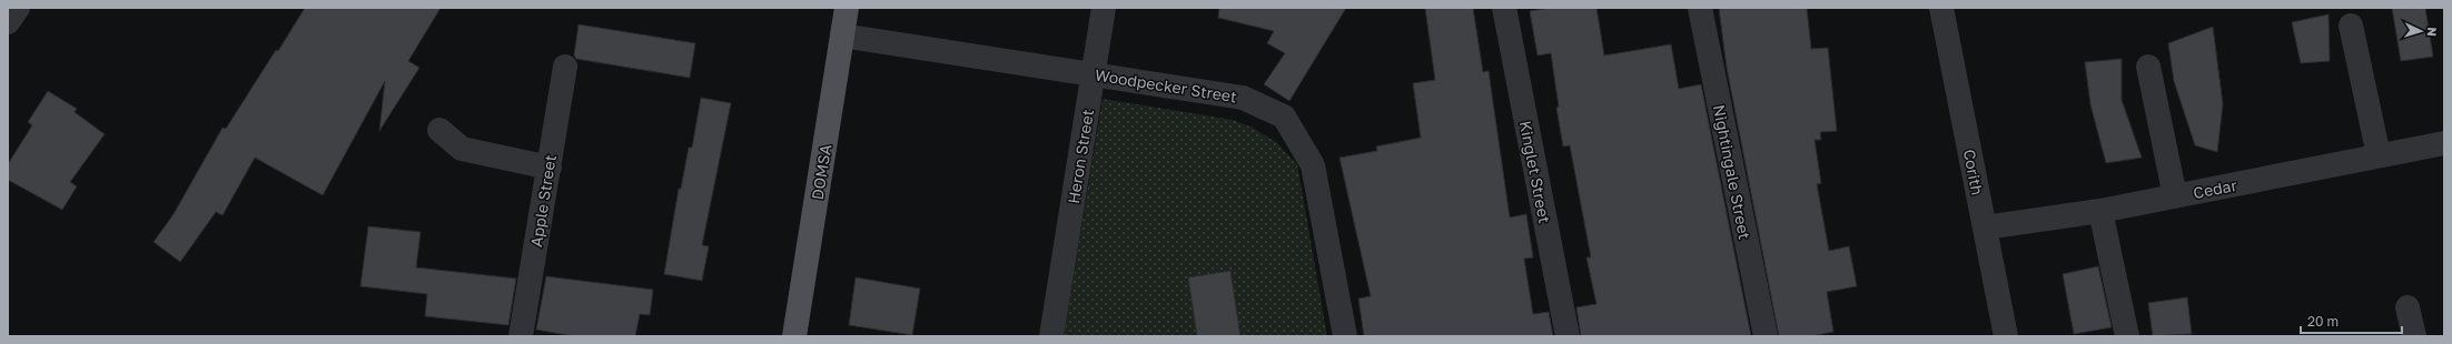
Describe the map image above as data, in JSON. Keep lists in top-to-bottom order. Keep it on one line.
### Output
{"streets":{"main road":["DOMSA"],"street":["Woodpecker Street","Heron Street","Kinglet Street","Nightingale Street","Corith","Cedar","Apple Street"]},"crossings":[["Woodpecker Street","Heron Street"],["Woodpecker Street","DOMSA"],["Corith","Cedar"]],"scale_bar":"20 m","north":"right"}
